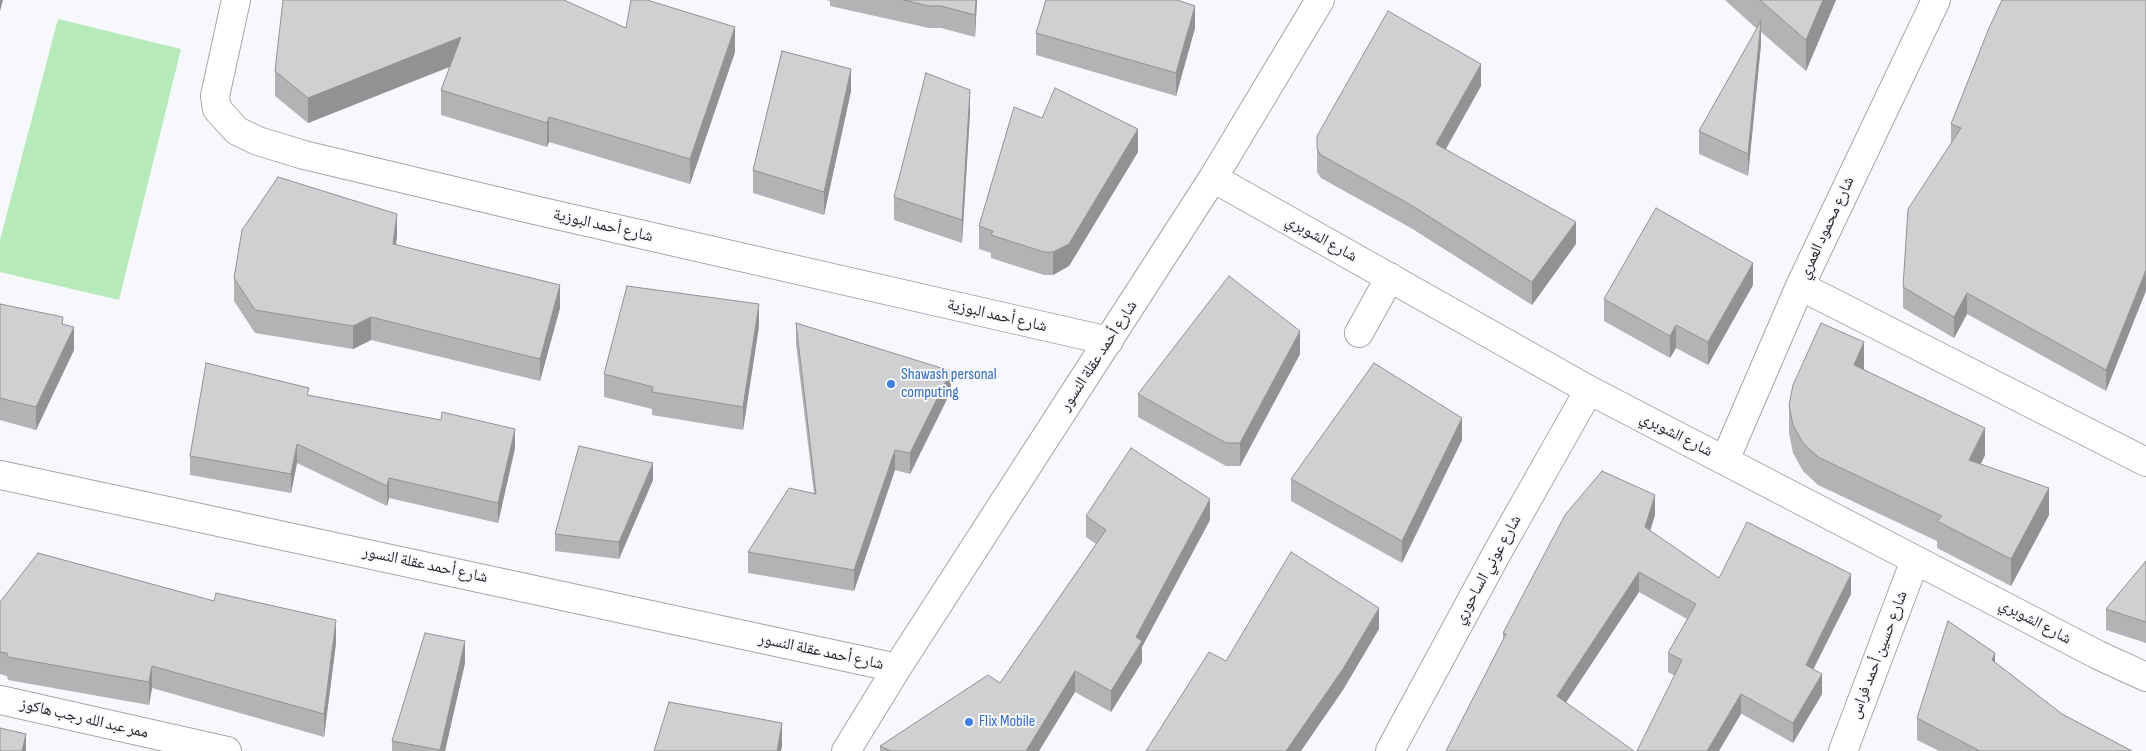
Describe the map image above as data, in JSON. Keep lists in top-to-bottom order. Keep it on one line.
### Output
{"streets":{"street":["شارع أحمد البوزية","شارع محمود العمري","شارع الشوبري","شارع أحمد عقلة النسور","شارع عوني الساحوري","شارع حسين أحمد فراس","ممر عبد الله رجب هاكوز"]},"crossings":[["شارع أحمد البوزية","شارع أحمد عقلة النسور"],["شارع محمود العمري","شارع الشوبري"],["شارع الشوبري","شارع أحمد عقلة النسور"],["شارع الشوبري","شارع عوني الساحوري"],["شارع الشوبري","شارع حسين أحمد فراس"]],"places":["Shawash personal computing","Flix Mobile"]}
